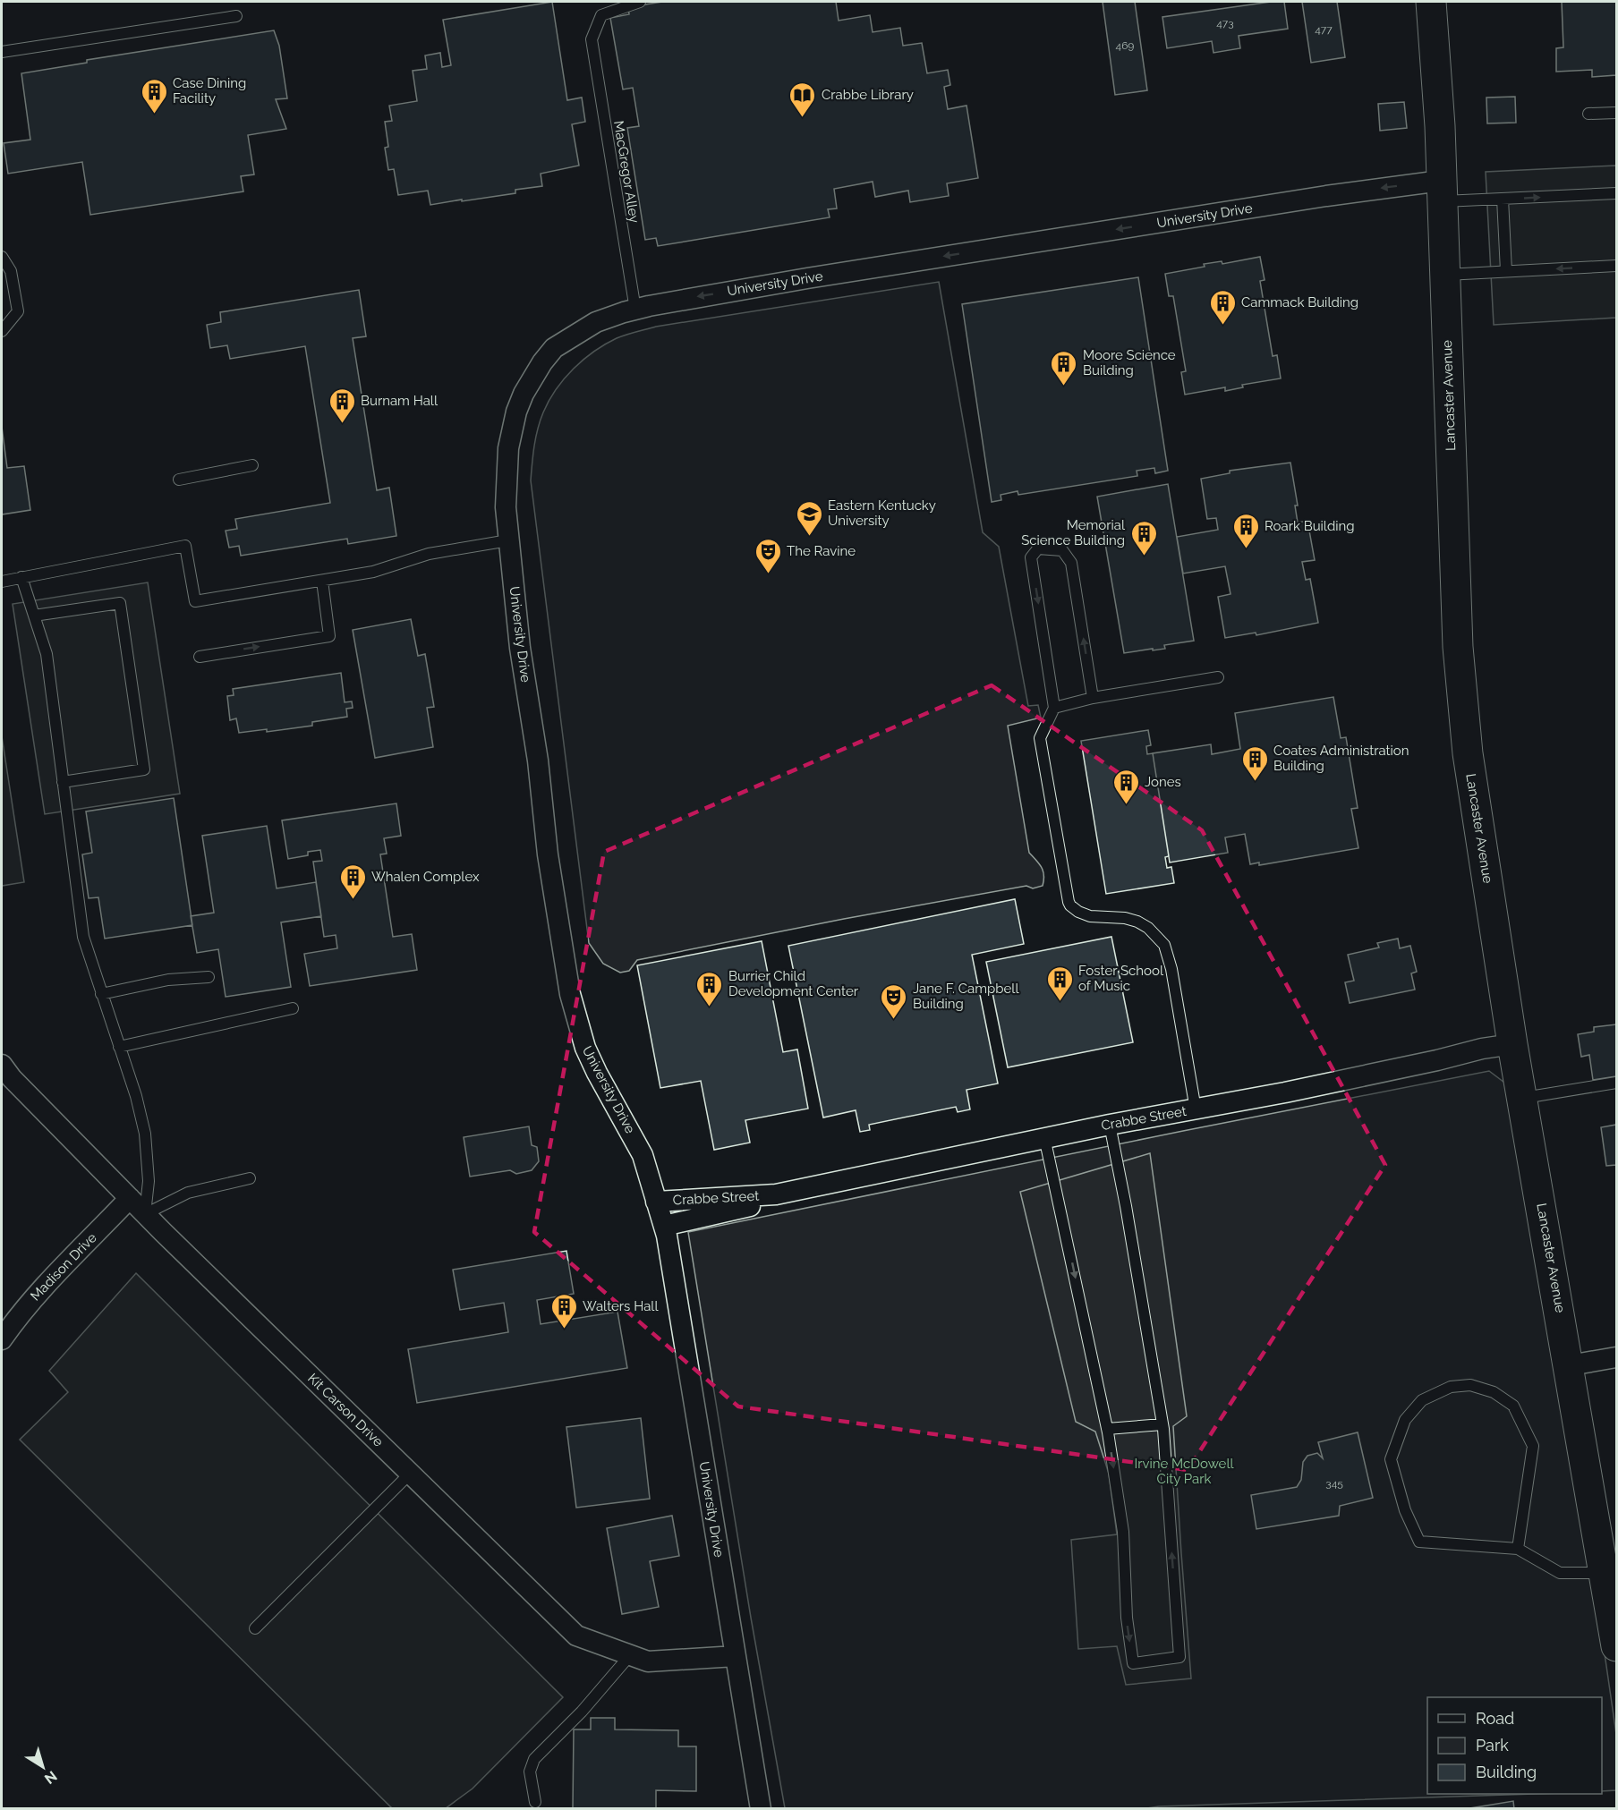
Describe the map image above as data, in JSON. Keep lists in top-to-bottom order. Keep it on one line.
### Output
{"streets":{"main road":["Lancaster Avenue"],"street":["University Drive","Crabbe Street","Madison Drive","Kit Carson Drive"],"lane":["MacGregor Alley"]},"crossings":[["MacGregor Alley","University Drive"],["University Drive","Lancaster Avenue"],["University Drive","Crabbe Street"],["University Drive","Kit Carson Drive"],["Lancaster Avenue","Crabbe Street"],["Madison Drive","Kit Carson Drive"]],"parks":["Irvine McDowell City Park"],"places":{"building":["Case Dining Facility","Cammack Building","Moore Science Building","Burnam Hall","Roark Building","Memorial Science Building","Coates Administration Building","Jones","Whalen Complex","Foster School of Music","Burrier Child Development Center","Walters Hall"],"library":["Crabbe Library"],"school or university":["Eastern Kentucky University"],"theatre":["The Ravine","Jane F. Campbell Building"]},"house_numbers":["473","477","469","345"],"legend":["Road","Park","Building"],"north":"bottom right"}
